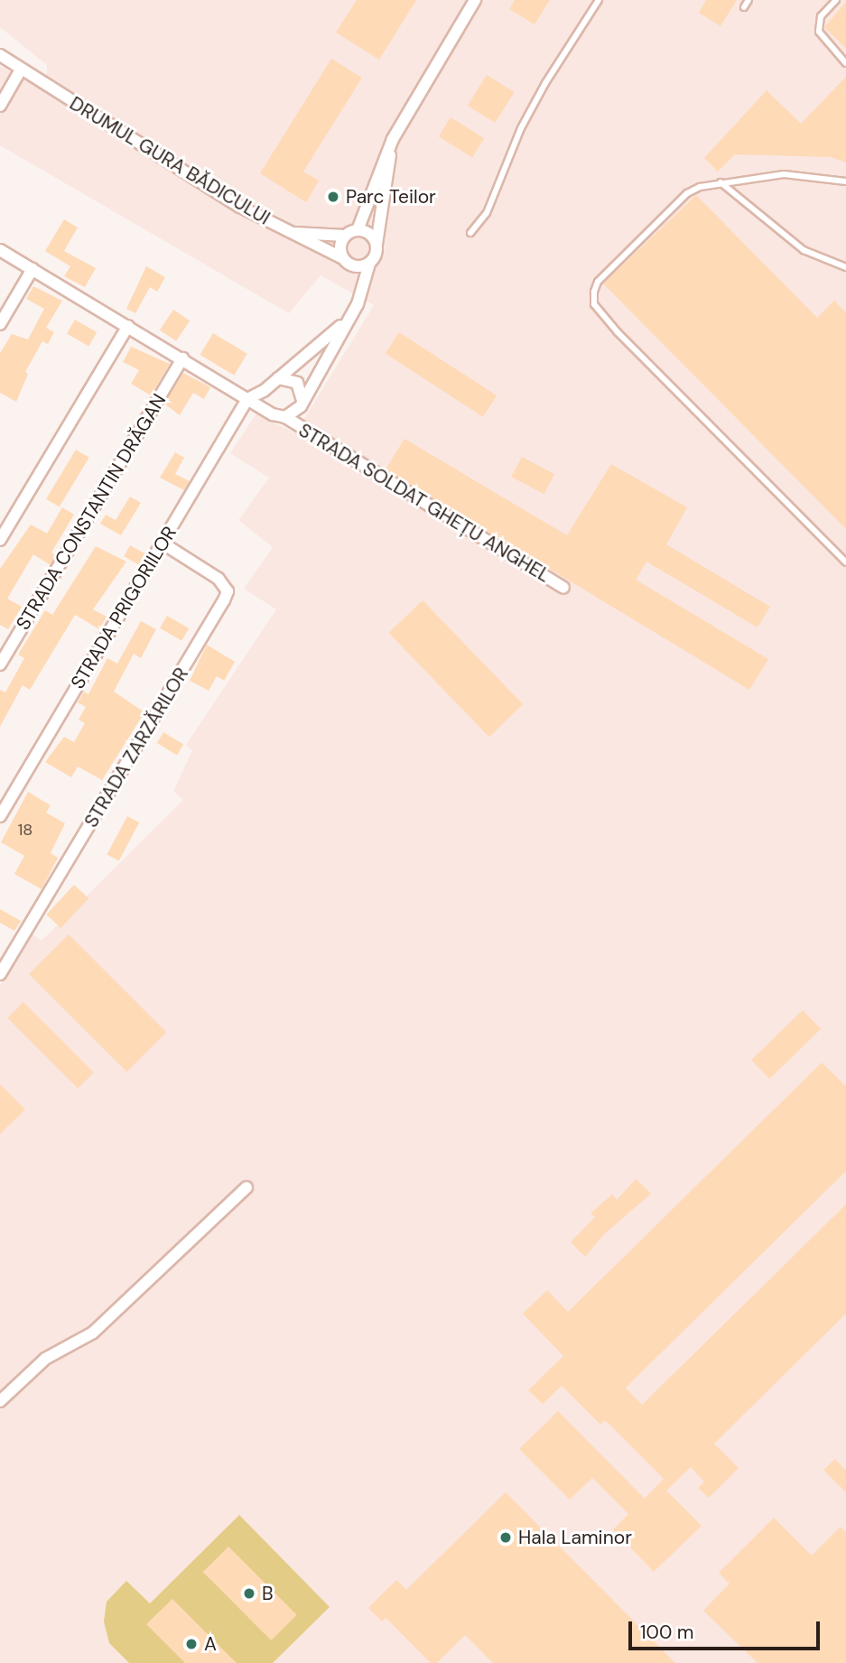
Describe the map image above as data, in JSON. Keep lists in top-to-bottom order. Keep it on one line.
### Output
{"streets":{"street":["DRUMUL GURA BĂDICULUI","STRADA SOLDAT GHEȚU ANGHEL","STRADA CONSTANTIN DRĂGAN","STRADA PRIGORIILOR","STRADA ZARZĂRILOR"]},"crossings":[["STRADA PRIGORIILOR","STRADA ZARZĂRILOR"]],"places":["Parc Teilor","Hala Laminor","B","A"],"house_numbers":["18"],"scale_bar":"100 m"}
